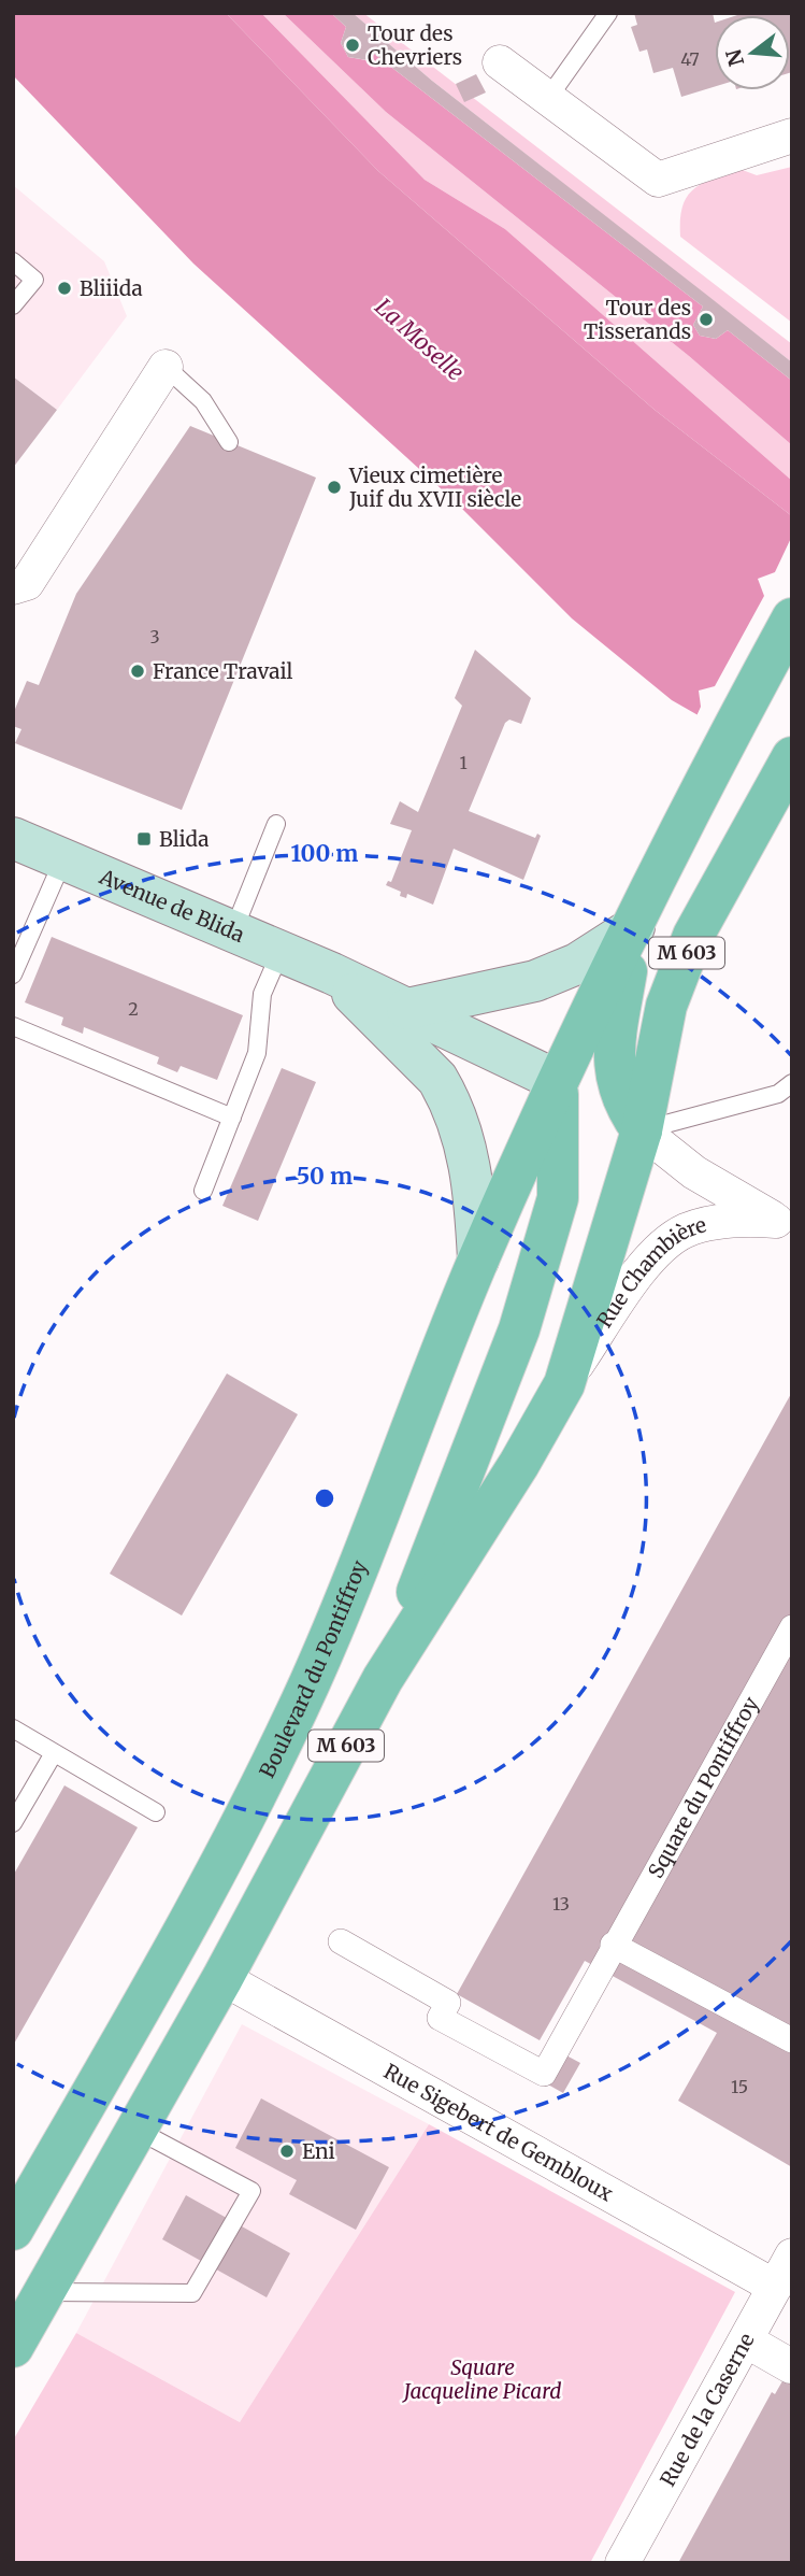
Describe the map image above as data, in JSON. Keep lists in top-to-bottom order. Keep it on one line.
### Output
{"streets":{"main road":["Avenue de Blida","M 603","Boulevard du Pontiffroy"],"street":["Rue Chambière","Square du Pontiffroy","Rue Sigebert de Gembloux","Rue de la Caserne"]},"crossings":[["Avenue de Blida","Boulevard du Pontiffroy"],["Rue Chambière","Boulevard du Pontiffroy"],["Boulevard du Pontiffroy","Rue Sigebert de Gembloux"],["Rue Sigebert de Gembloux","Rue de la Caserne"]],"water":["La Moselle"],"parks":["Square Jacqueline Picard"],"places":{"other":["Tour des Chevriers","Bliiida","Tour des Tisserands","Vieux cimetière Juif du XVII siècle","France Travail","Eni"],"transit":["Blida"]},"house_numbers":["47","3","1","2","13","15"],"north":"left","rings":["100 m","50 m"]}
